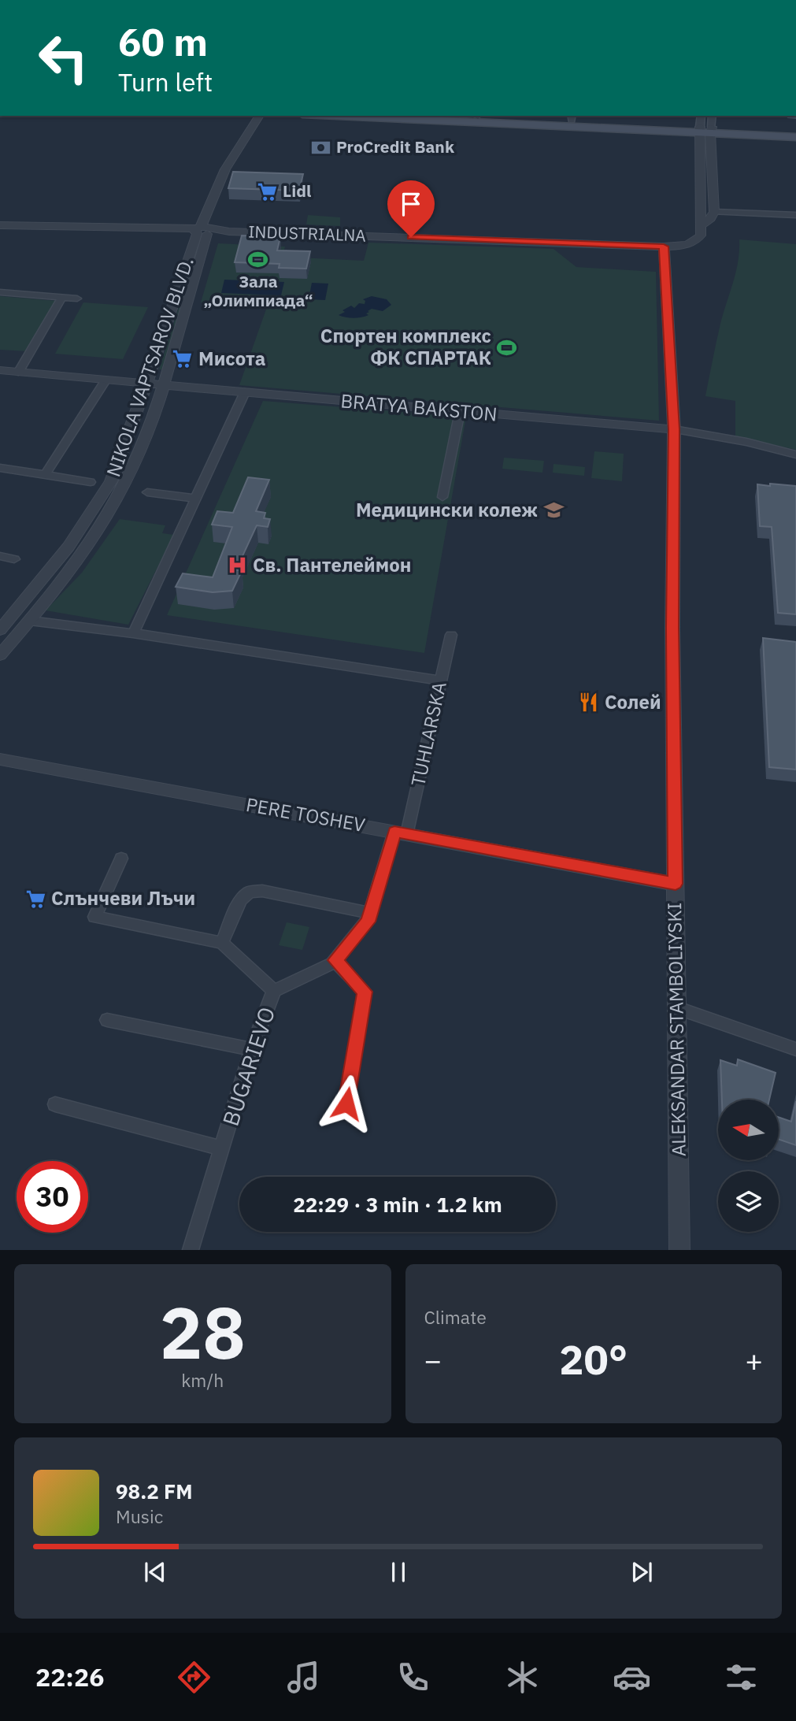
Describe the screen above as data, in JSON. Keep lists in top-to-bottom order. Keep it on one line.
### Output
{"streets":{"street":["INDUSTRIALNA","NIKOLA VAPTSAROV BLVD.","BRATYA BAKSTON","TUHLARSKA","PERE TOSHEV","ALEKSANDAR STAMBOLIYSKI","BUGARIEVO"]},"crossings":[["INDUSTRIALNA","NIKOLA VAPTSAROV BLVD."],["INDUSTRIALNA","ALEKSANDAR STAMBOLIYSKI"],["NIKOLA VAPTSAROV BLVD.","BRATYA BAKSTON"],["BRATYA BAKSTON","ALEKSANDAR STAMBOLIYSKI"],["TUHLARSKA","PERE TOSHEV"],["TUHLARSKA","BUGARIEVO"],["PERE TOSHEV","ALEKSANDAR STAMBOLIYSKI"],["PERE TOSHEV","BUGARIEVO"]],"places":{"bank":["ProCredit Bank"],"supermarket":["Lidl","Мисота","Слънчеви Лъчи"],"sports":["Зала „Олимпиада“","Спортен комплекс ФК СПАРТАК"],"school or university":["Медицински колеж"],"hospital":["Св. Пантелеймон"],"restaurant":["Солей"]},"north":"left","page":{"turn":["60 m","Turn left"],"limit":"30","trip":"22:29 · 3 min · 1.2 km","tile":[["28","km/h"],"Climate"],"heat":["−","20°","+"],"song":["98.2 FM","Music"],"tabs":"22:26"}}
